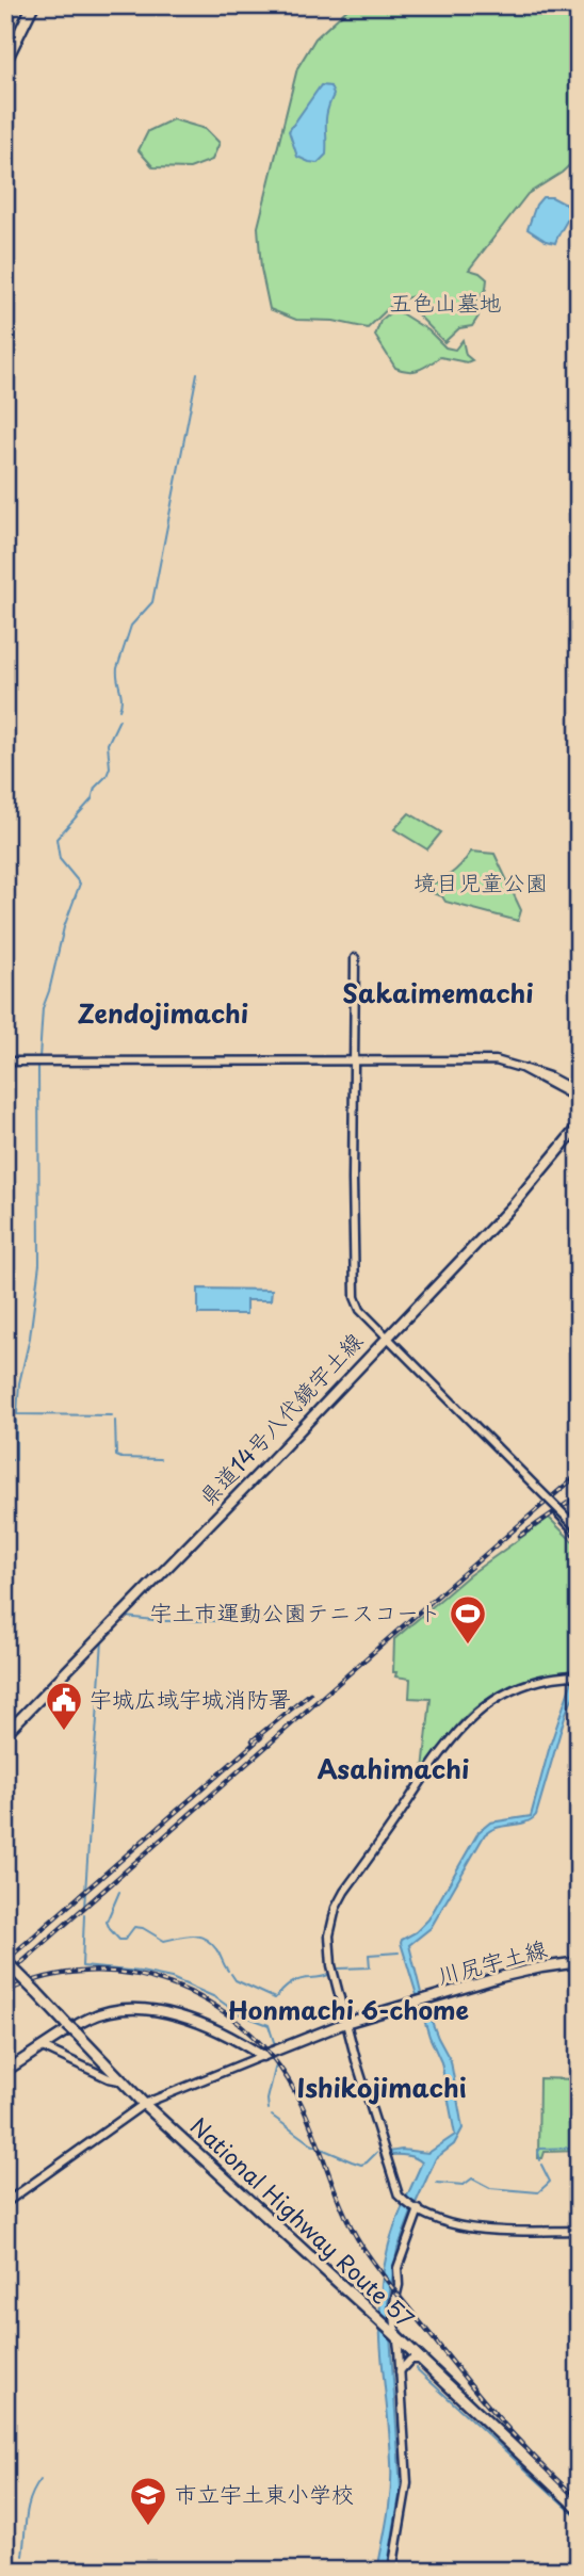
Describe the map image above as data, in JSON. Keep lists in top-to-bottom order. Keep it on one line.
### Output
{"streets":{"highway":["National Highway Route 57"],"main road":["県道14号八代鏡宇土線","川尻宇土線"]},"districts":["Sakaimemachi","Zendojimachi","Asahimachi","Honmachi 6-chome","Ishikojimachi"],"parks":["五色山墓地","境目児童公園"],"places":{"sports":["宇土市運動公園テニスコート"],"public building":["宇城広域宇城消防署"],"school or university":["市立宇土東小学校"]}}
